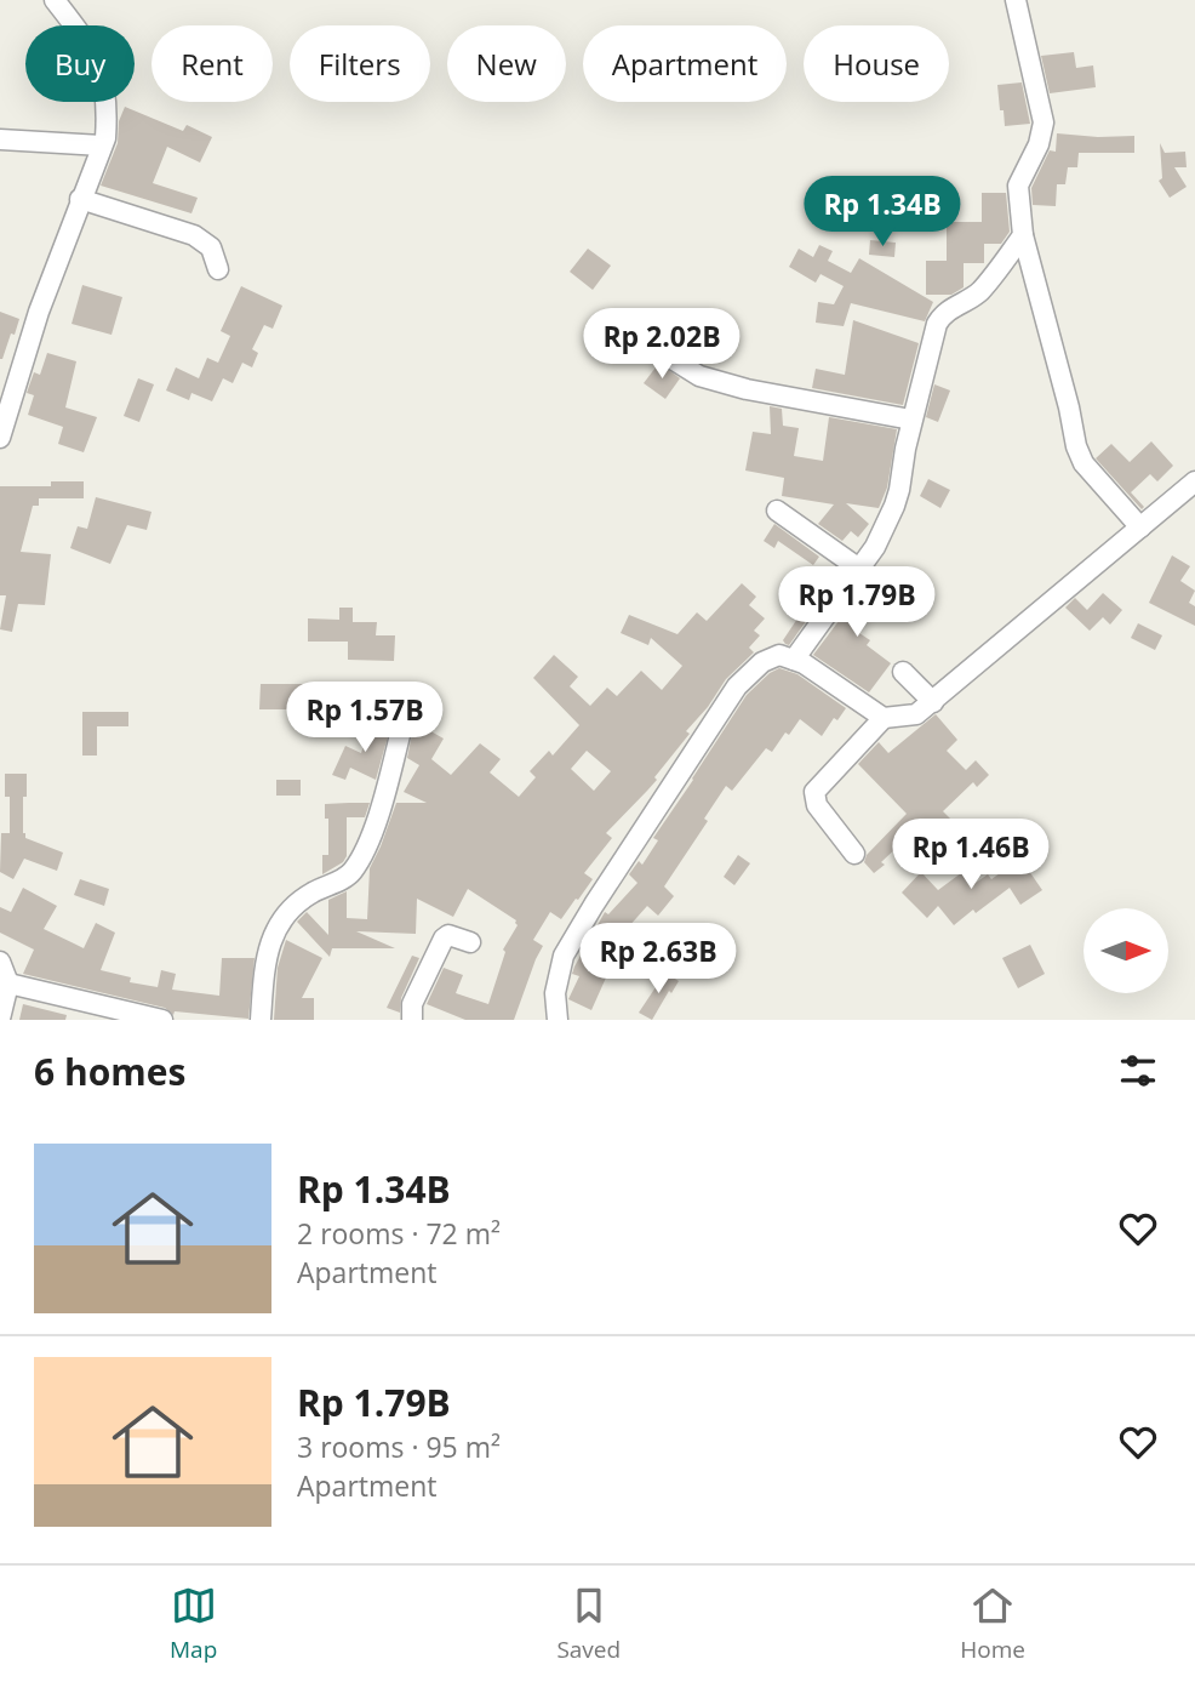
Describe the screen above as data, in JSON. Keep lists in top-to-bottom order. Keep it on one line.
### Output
{"north":"right","page":{"chip":["Buy","Rent","Filters","New","Apartment","House"],"price":["Rp 1.34B","Rp 2.02B","Rp 1.79B","Rp 1.57B","Rp 1.46B","Rp 2.63B"],"heading":"6 homes","list":[{"name":"Rp 1.34B","note":"2 rooms · 72 m² · Apartment"},{"name":"Rp 1.79B","note":"3 rooms · 95 m² · Apartment"}],"tabs":["Map","Saved","Home"]}}
